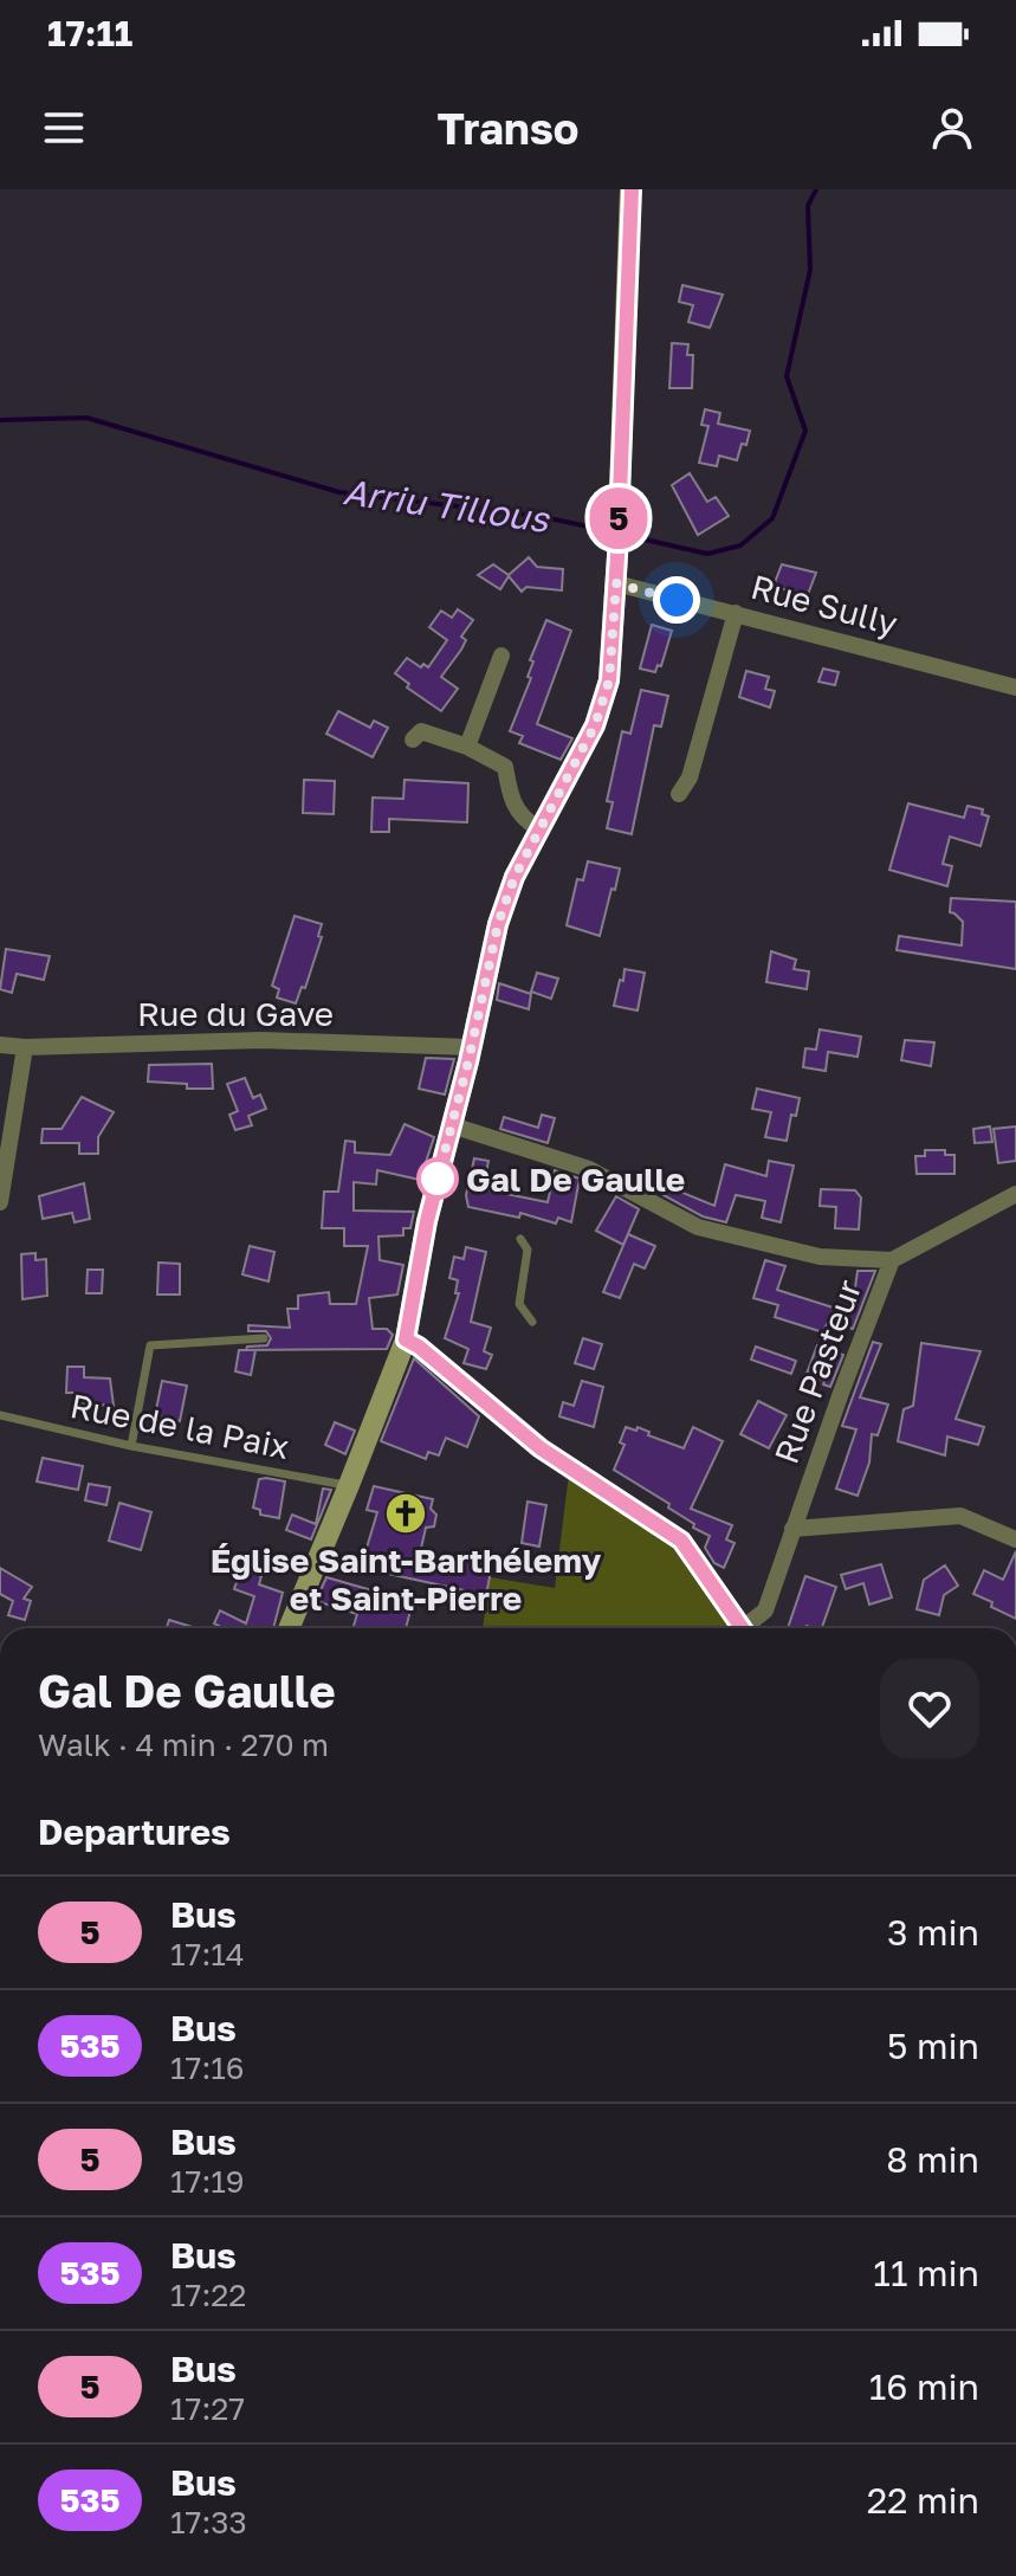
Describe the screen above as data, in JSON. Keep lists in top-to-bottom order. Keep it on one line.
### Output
{"streets":{"street":["Rue Sully","Rue du Gave","Rue Pasteur"],"lane":["Rue de la Paix"]},"water":["Arriu Tillous"],"places":{"other":["Gal De Gaulle"],"church":["Église Saint-Barthélemy et Saint-Pierre"]},"lines":["bus line 5"],"page":{"status":"17:11","header":"Transo","on_map":"5","heading":[["Gal De Gaulle","Walk · 4 min · 270 m"],"Departures"],"list":[{"mark":"5","name":"Bus","note":"17:14","value":"3 min"},{"mark":"535","name":"Bus","note":"17:16","value":"5 min"},{"mark":"5","name":"Bus","note":"17:19","value":"8 min"},{"mark":"535","name":"Bus","note":"17:22","value":"11 min"},{"mark":"5","name":"Bus","note":"17:27","value":"16 min"},{"mark":"535","name":"Bus","note":"17:33","value":"22 min"}]}}
